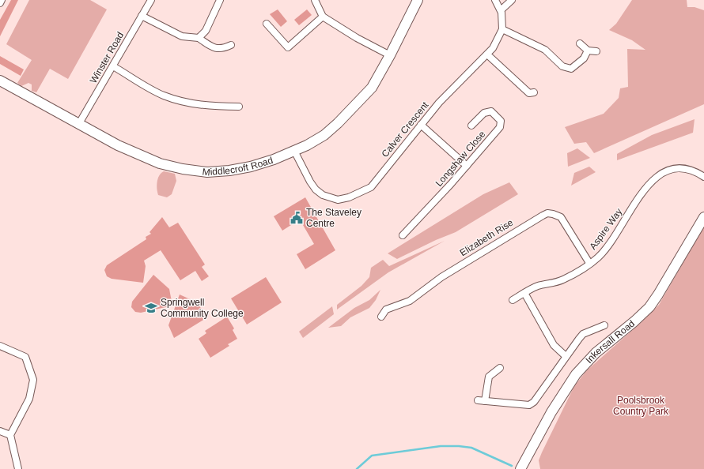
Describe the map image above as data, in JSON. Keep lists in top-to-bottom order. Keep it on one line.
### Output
{"streets":{"street":["Winster Road","Calver Crescent","Longshaw Close","Middlecroft Road","Aspire Way","Elizabeth Rise","Inkersall Road"]},"crossings":[["Winster Road","Middlecroft Road"],["Calver Crescent","Middlecroft Road"],["Aspire Way","Elizabeth Rise"]],"parks":["Poolsbrook Country Park"],"places":{"public building":["The Staveley Centre"],"school or university":["Springwell Community College"]}}
